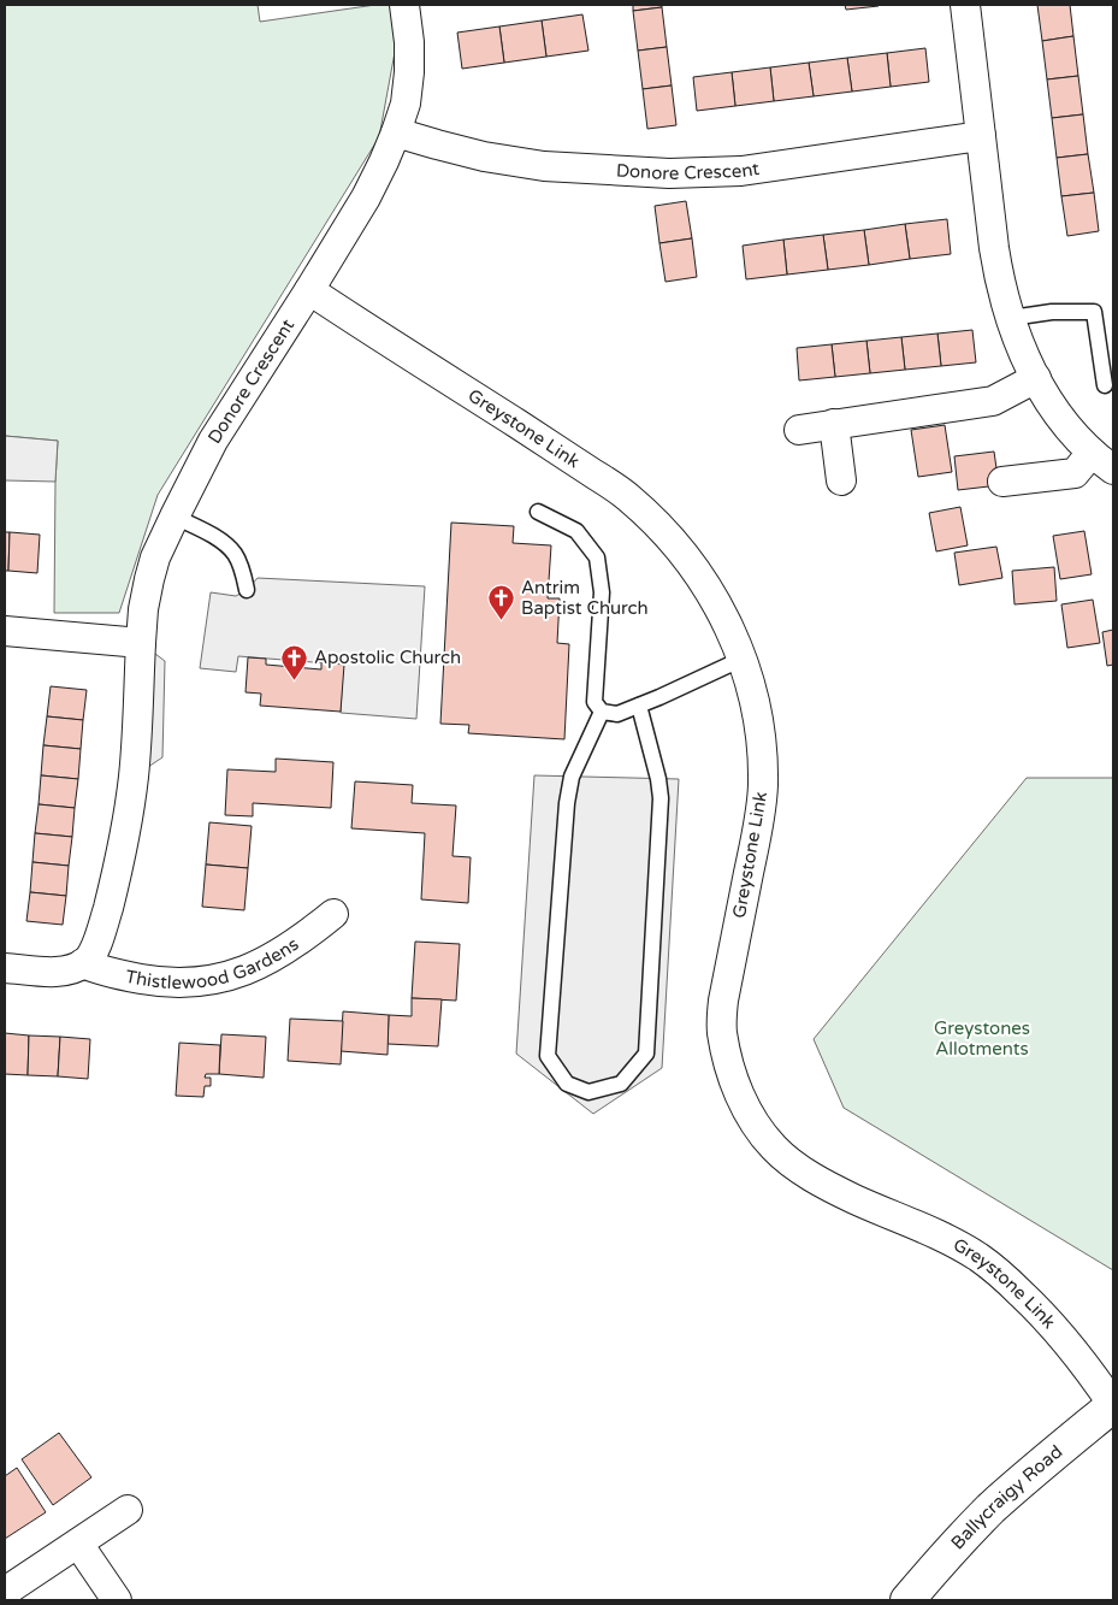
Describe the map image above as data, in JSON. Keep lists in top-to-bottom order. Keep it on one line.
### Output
{"streets":{"main road":["Ballycraigy Road"],"street":["Donore Crescent","Greystone Link","Thistlewood Gardens"]},"crossings":[["Donore Crescent","Greystone Link"],["Donore Crescent","Thistlewood Gardens"],["Greystone Link","Ballycraigy Road"]],"parks":["Greystones Allotments"],"places":{"church":["Antrim Baptist Church","Apostolic Church"]}}
